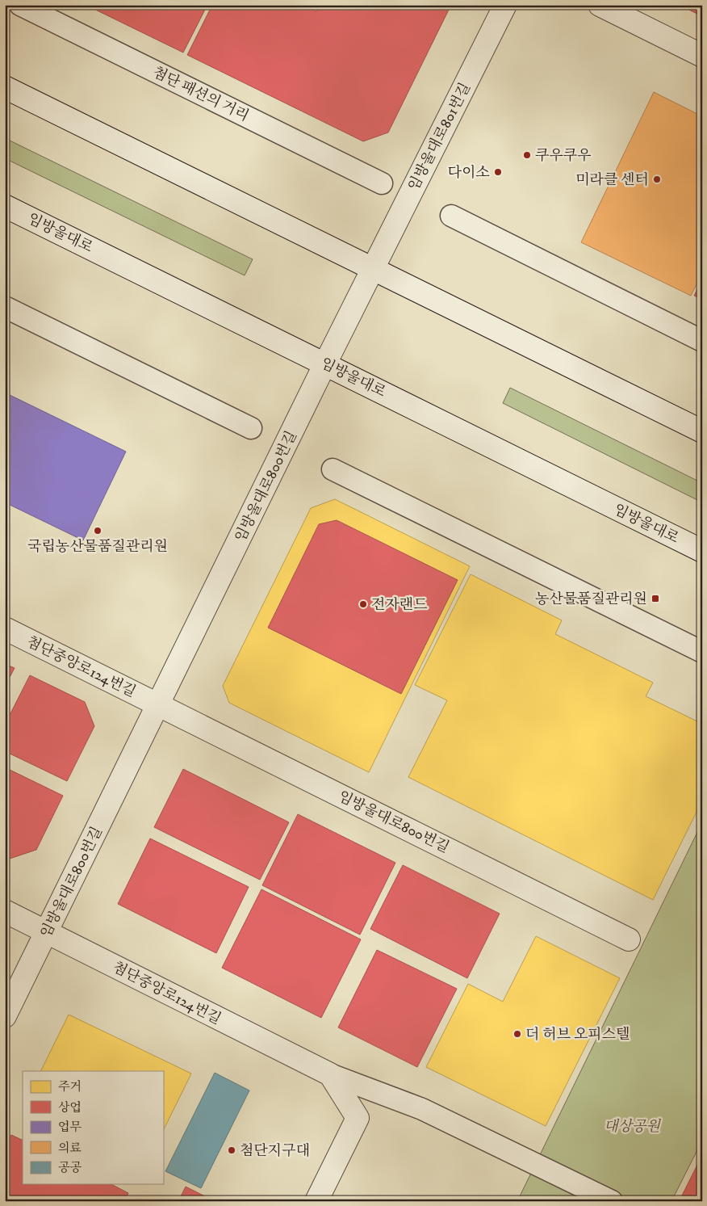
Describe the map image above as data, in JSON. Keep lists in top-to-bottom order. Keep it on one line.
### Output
{"streets":{"street":["첨단 패션의 거리","임방울대로801번길","임방울대로","임방울대로800번길","첨단중앙로124번길"]},"crossings":[["임방울대로801번길","임방울대로800번길"],["임방울대로","임방울대로800번길"],["임방울대로800번길","첨단중앙로124번길"]],"parks":["대상공원"],"places":{"other":["쿠우쿠우","다이소","미라클 센터","국립농산물품질관리원","전자랜드","더 허브 오피스텔","첨단지구대"],"transit":["농산물품질관리원"]},"legend":["주거","상업","업무","의료","공공"]}
